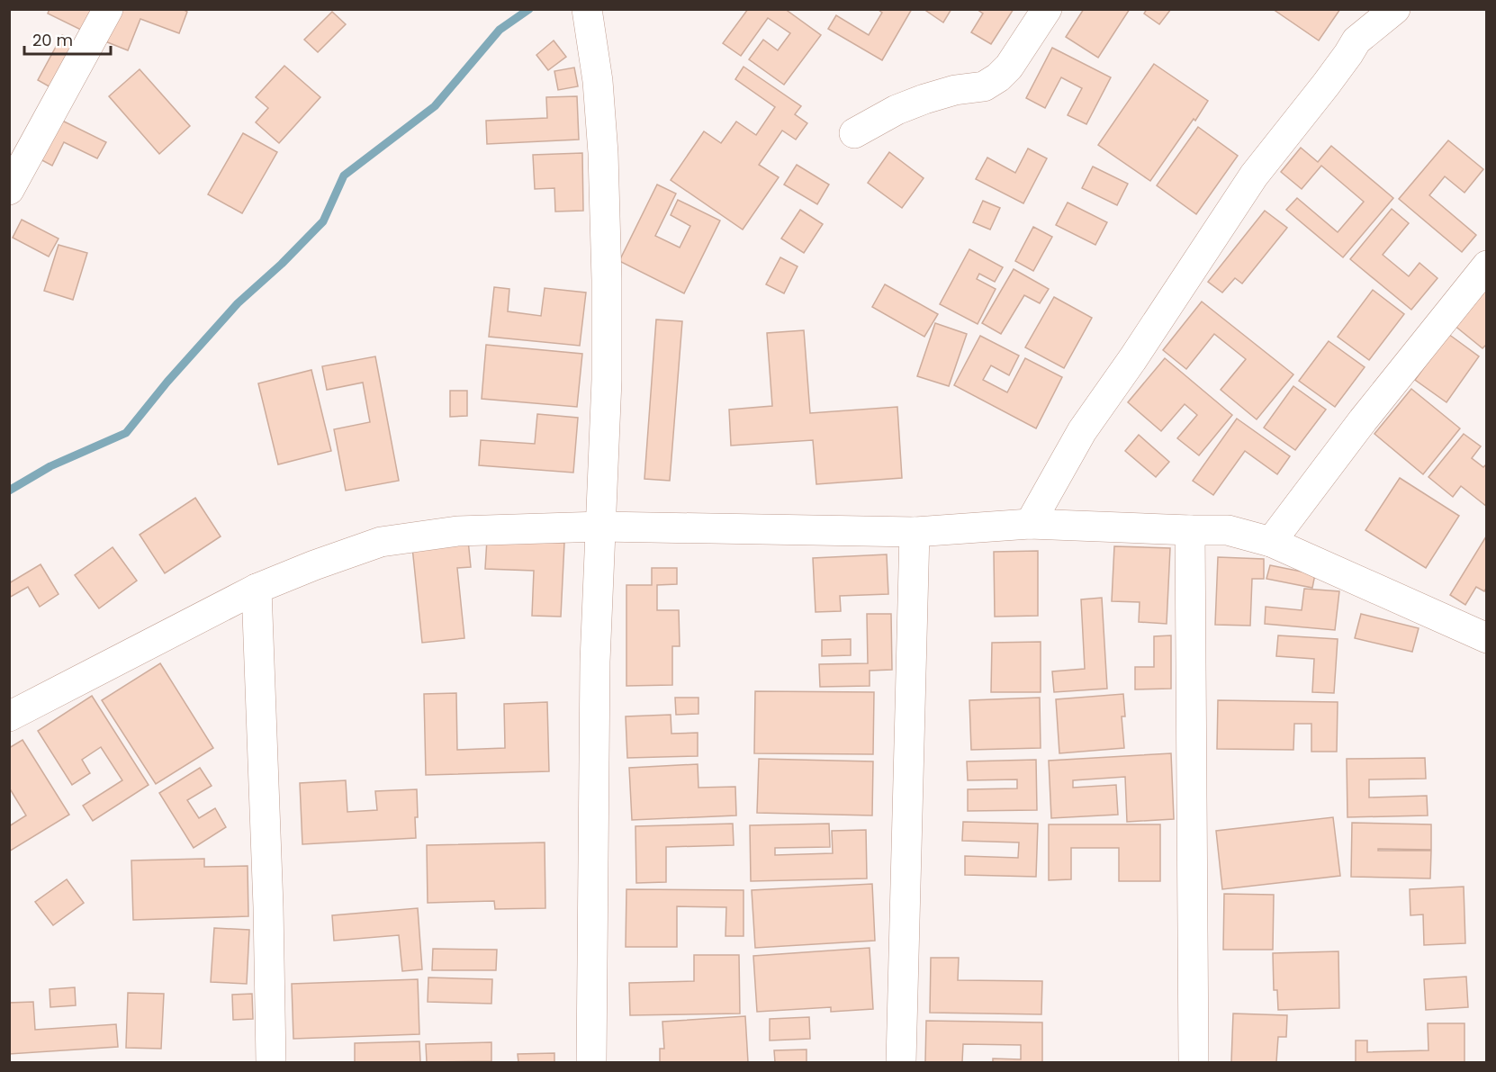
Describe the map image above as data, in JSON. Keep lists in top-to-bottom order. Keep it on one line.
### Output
{"scale_bar":"20 m"}
